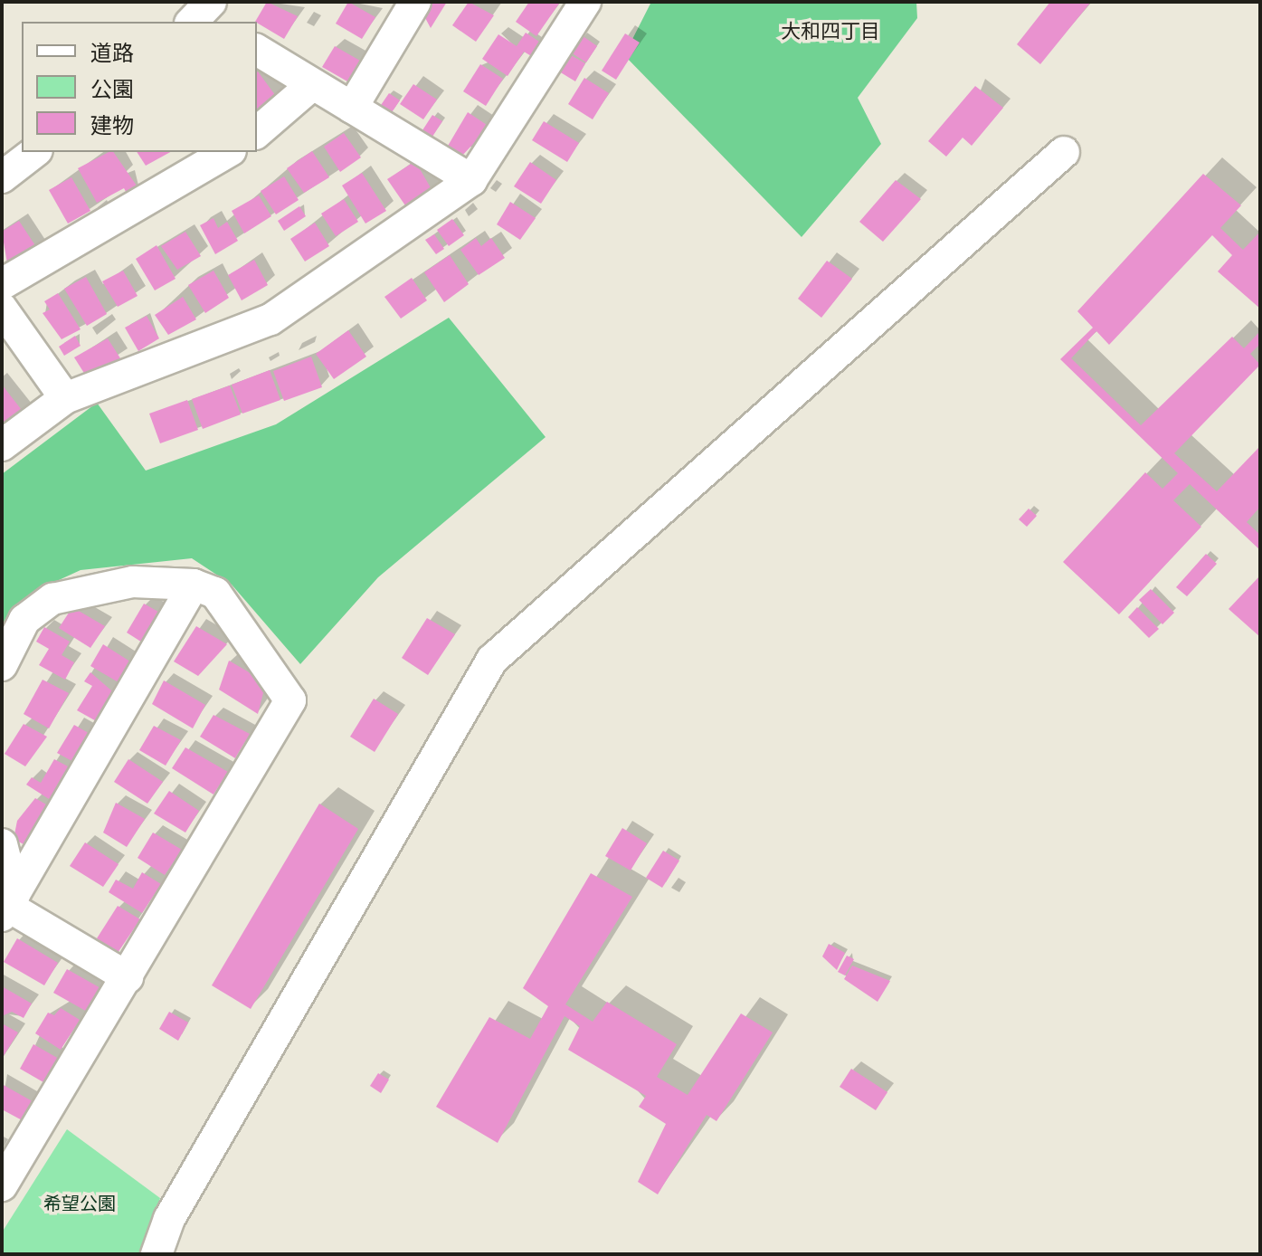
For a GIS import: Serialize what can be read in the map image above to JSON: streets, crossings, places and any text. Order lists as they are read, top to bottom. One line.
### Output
{"districts":["大和四丁目"],"parks":["希望公園"],"legend":["道路","公園","建物"]}
